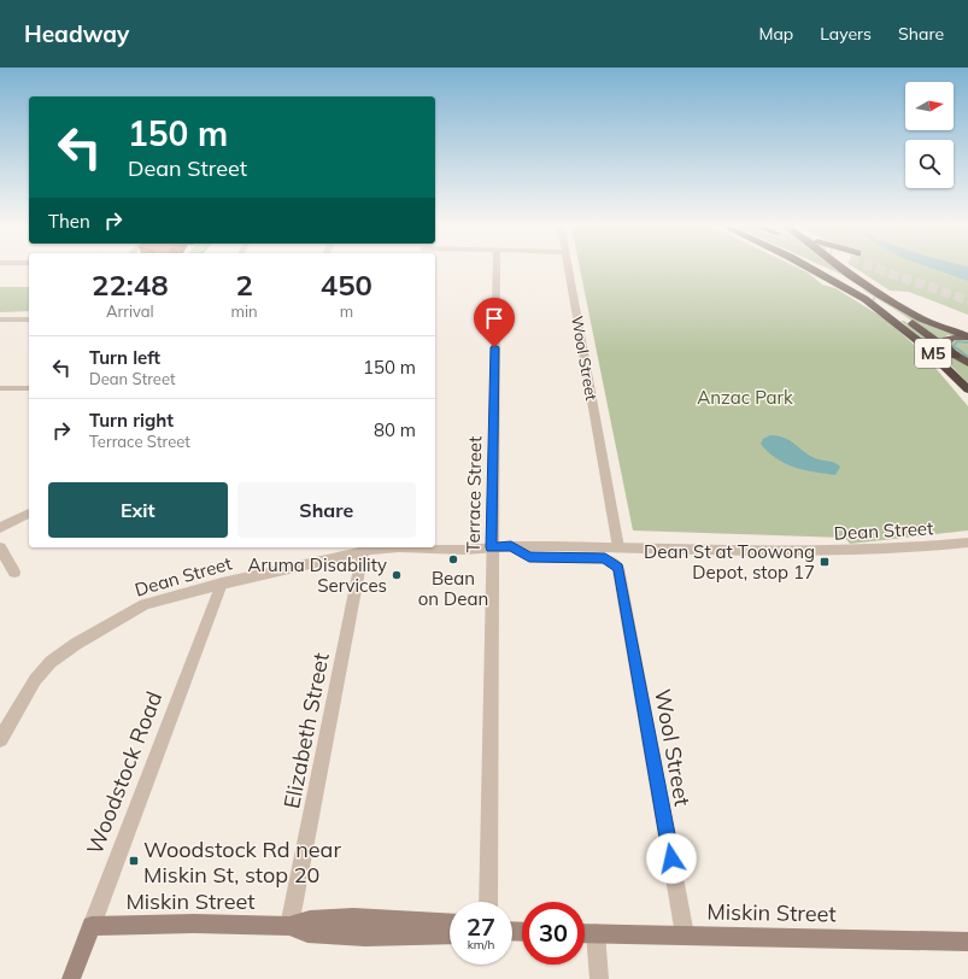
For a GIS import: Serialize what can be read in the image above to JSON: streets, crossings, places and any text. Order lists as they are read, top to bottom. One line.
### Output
{"streets":{"highway":["M5"],"main road":["Woodstock Road","Miskin Street"],"street":["Wool Street","Terrace Street","Dean Street","Elizabeth Street"]},"crossings":[["Wool Street","Dean Street"],["Wool Street","Miskin Street"],["Terrace Street","Dean Street"],["Dean Street","Elizabeth Street"],["Dean Street","Woodstock Road"],["Elizabeth Street","Miskin Street"],["Woodstock Road","Miskin Street"]],"parks":["Anzac Park"],"places":{"other":["Bean on Dean","Aruma Disability Services"],"transit":["Dean St at Toowong Depot, stop 17","Woodstock Rd near Miskin St, stop 20"]},"north":"right","page":{"header":"Headway","nav":["Map","Layers","Share"],"turn":["150 m","Dean Street"],"then":"Then","eta":["22:48","Arrival","2","min","450","m"],"list":[{"name":"Turn left","note":"Dean Street","value":"150 m"},{"name":"Turn right","note":"Terrace Street","value":"80 m"}],"buttons":["Exit","Share"],"speed":"27 km/h","limit":"30"}}
